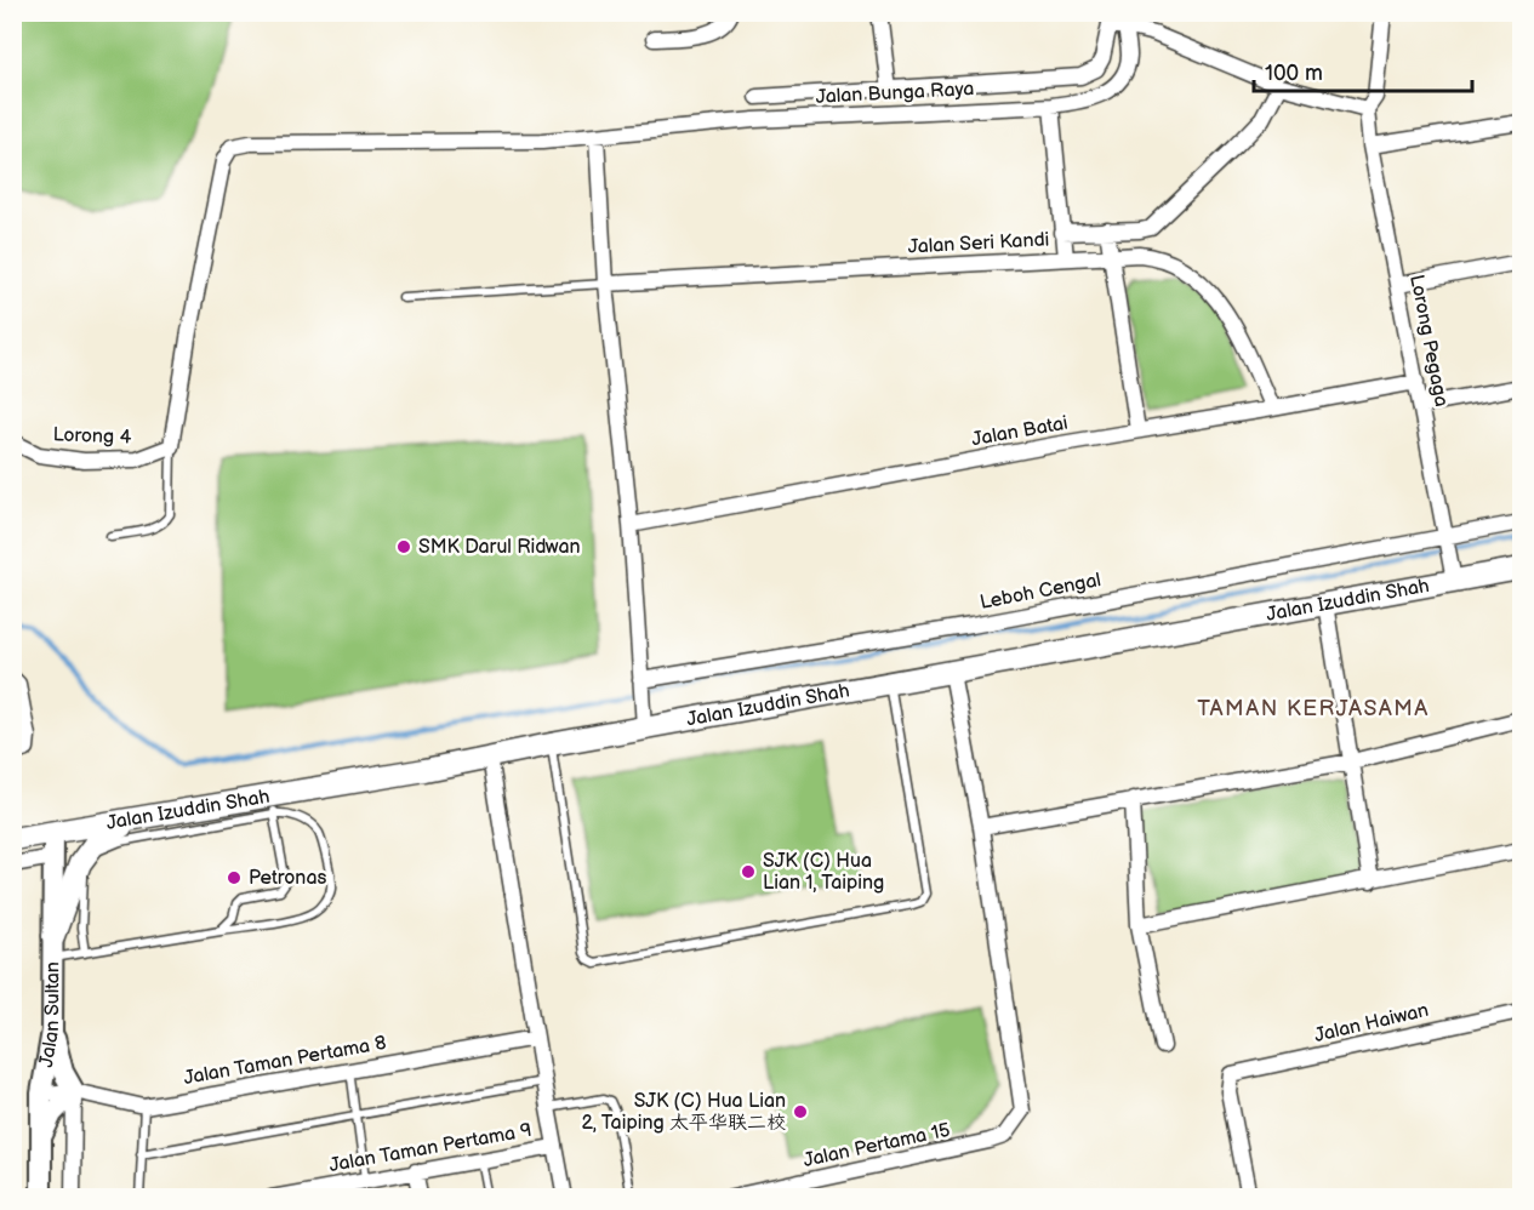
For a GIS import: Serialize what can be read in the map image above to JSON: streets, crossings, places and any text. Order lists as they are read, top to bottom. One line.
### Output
{"streets":{"main road":["Jalan Izuddin Shah"],"street":["Jalan Bunga Raya","Jalan Seri Kandi","Lorong Pegaga","Jalan Batai","Lorong 4","Leboh Cengal","Jalan Sultan","Jalan Haiwan","Jalan Taman Pertama 8","Jalan Pertama 15","Jalan Taman Pertama 9"]},"crossings":[["Jalan Bunga Raya","Lorong 4"],["Jalan Seri Kandi","Jalan Batai"],["Lorong Pegaga","Jalan Batai"],["Lorong Pegaga","Leboh Cengal"],["Lorong Pegaga","Jalan Izuddin Shah"],["Leboh Cengal","Jalan Izuddin Shah"],["Jalan Izuddin Shah","Jalan Sultan"],["Jalan Sultan","Jalan Taman Pertama 8"]],"districts":["TAMAN KERJASAMA"],"places":["SMK Darul Ridwan","SJK (C) Hua Lian 1, Taiping","Petronas","SJK (C) Hua Lian 2, Taiping 太平华联二校"],"scale_bar":"100 m"}
